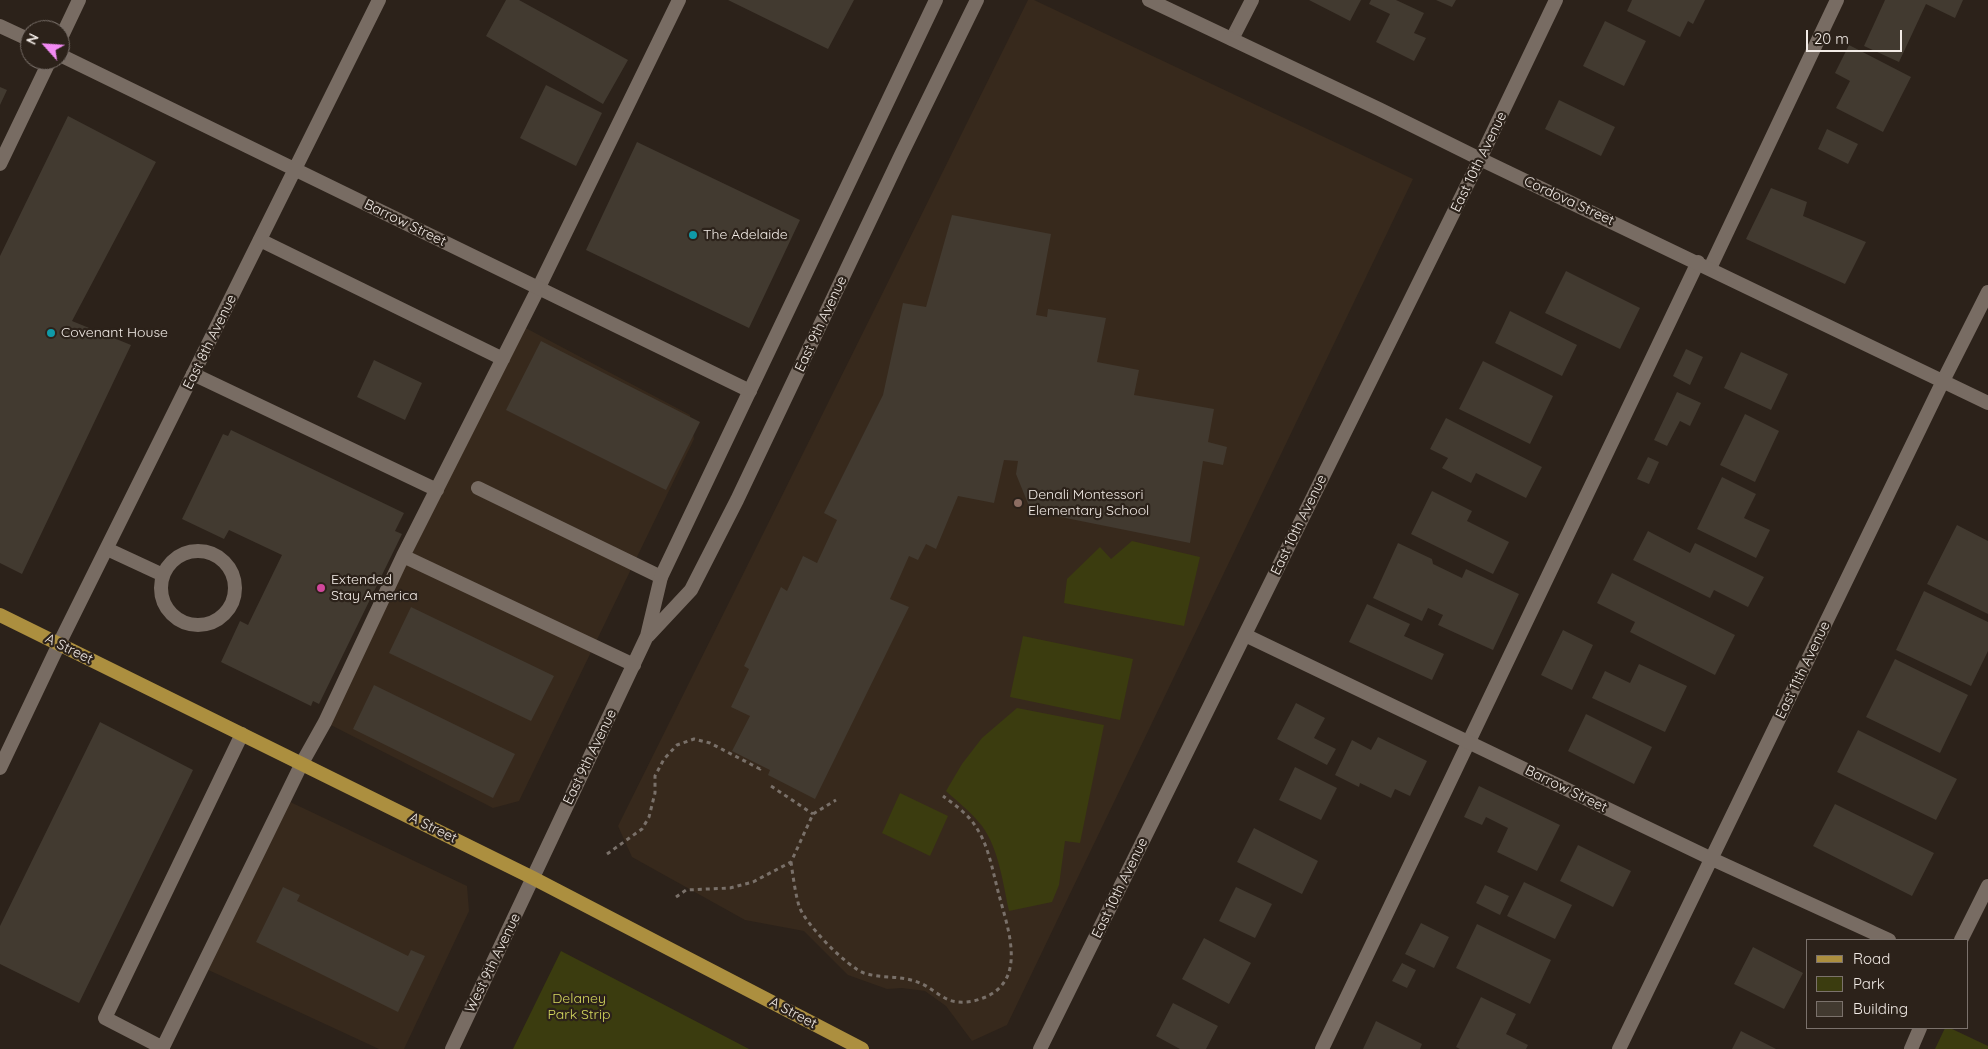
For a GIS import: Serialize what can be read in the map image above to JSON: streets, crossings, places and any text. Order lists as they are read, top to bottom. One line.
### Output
{"streets":{"main road":["A Street"],"street":["East 10th Avenue","Cordova Street","Barrow Street","East 9th Avenue","East 8th Avenue","East 11th Avenue","West 9th Avenue"]},"crossings":[["East 10th Avenue","Cordova Street"],["East 10th Avenue","Barrow Street"],["Cordova Street","East 11th Avenue"],["Barrow Street","East 9th Avenue"],["Barrow Street","East 8th Avenue"],["Barrow Street","East 11th Avenue"],["East 9th Avenue","A Street"],["East 9th Avenue","West 9th Avenue"],["East 8th Avenue","A Street"],["A Street","West 9th Avenue"]],"parks":["Delaney Park Strip"],"places":["The Adelaide","Covenant House","Denali Montessori Elementary School","Extended Stay America"],"legend":["Road","Park","Building"],"scale_bar":"20 m","north":"top left"}
